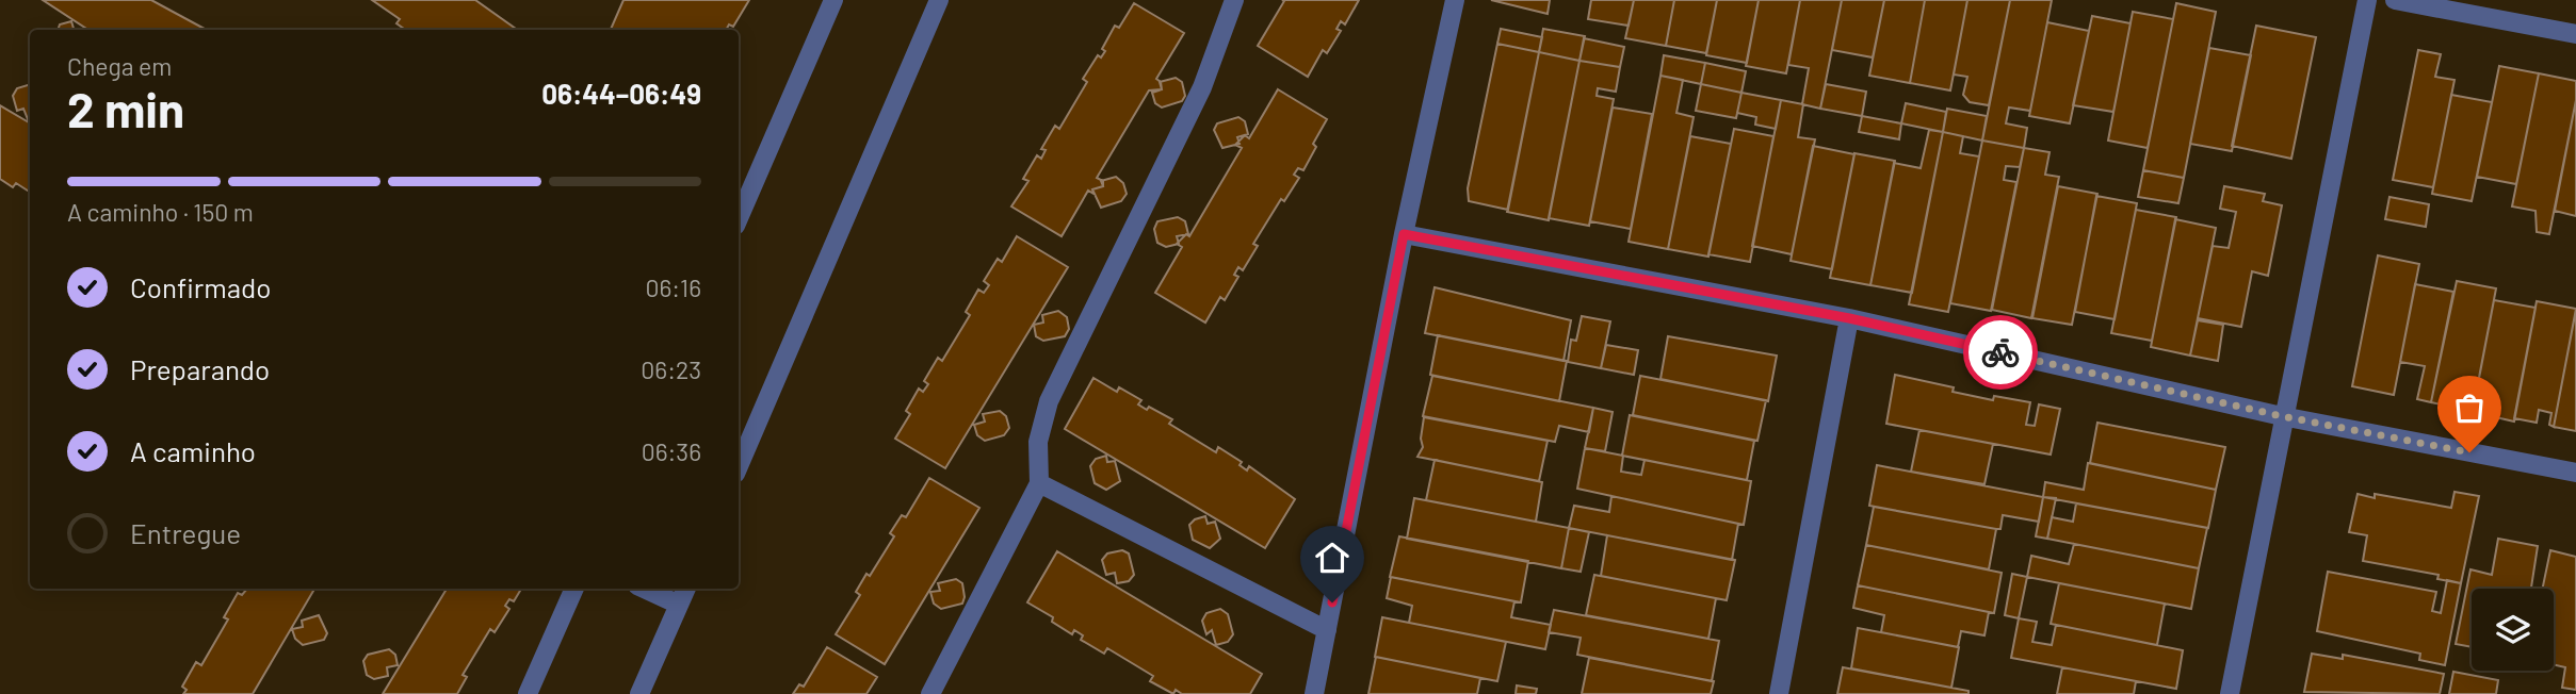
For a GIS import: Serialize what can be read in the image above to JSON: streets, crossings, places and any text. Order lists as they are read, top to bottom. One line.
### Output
{"page":{"heading":["2 min","Chega em","06:44–06:49"],"bar":"A caminho · 150 m","list":[["Confirmado","06:16"],["Preparando","06:23"],["A caminho","06:36"],"Entregue"]}}
